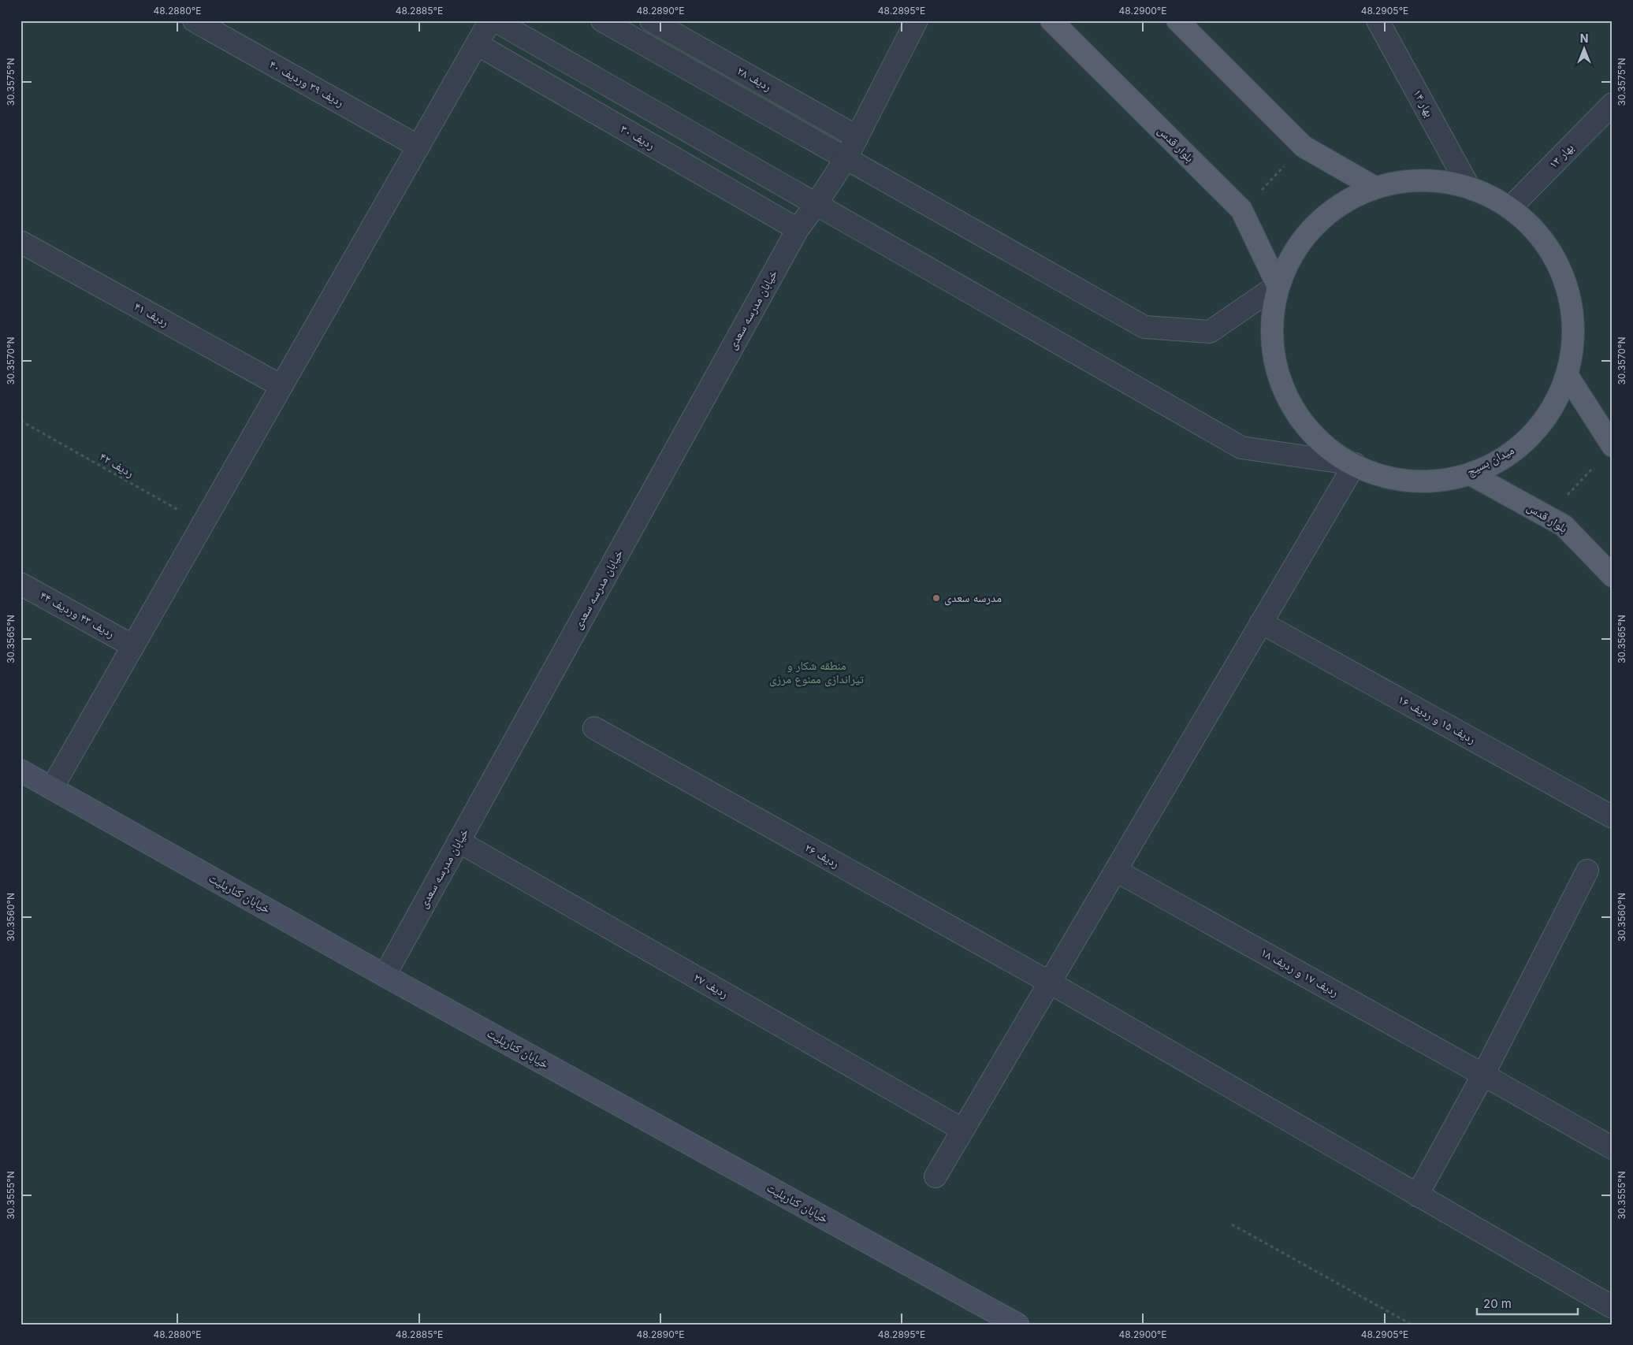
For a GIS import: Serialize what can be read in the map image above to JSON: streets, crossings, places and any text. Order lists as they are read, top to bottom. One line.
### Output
{"streets":{"main road":["بلوار قدس","میدان بسیج","خیابان کنارپلیت"],"street":["ردیف ۲۸","ردیف ۳۹ وردیف ۴۰","بهار ۱۴","ردیف ۳۰","بهار ۱۳","خیابان مدرسه سعدی","ردیف ۴۱","ردیف ۴۳ وردیف ۴۴","ردیف ۱۵ و ردیف ۱۶","ردیف ۲۶","ردیف ۱۷ و ردیف ۱۸","ردیف ۲۷"],"path":["ردیف ۴۲"]},"crossings":[["ردیف ۲۸","خیابان مدرسه سعدی"],["بهار ۱۴","میدان بسیج"],["ردیف ۳۰","خیابان مدرسه سعدی"],["بلوار قدس","میدان بسیج"],["بهار ۱۳","میدان بسیج"],["خیابان مدرسه سعدی","خیابان کنارپلیت"],["خیابان مدرسه سعدی","ردیف ۲۷"]],"parks":["منطقه شکار و تیراندازی ممنوع مرزی"],"places":["مدرسه سعدی"],"scale_bar":"20 m","north":"top","coordinates":["48.2880°E","48.2885°E","48.2890°E","48.2895°E","48.2900°E","48.2905°E","30.3575°N","30.3570°N","30.3565°N","30.3560°N","30.3555°N"]}
